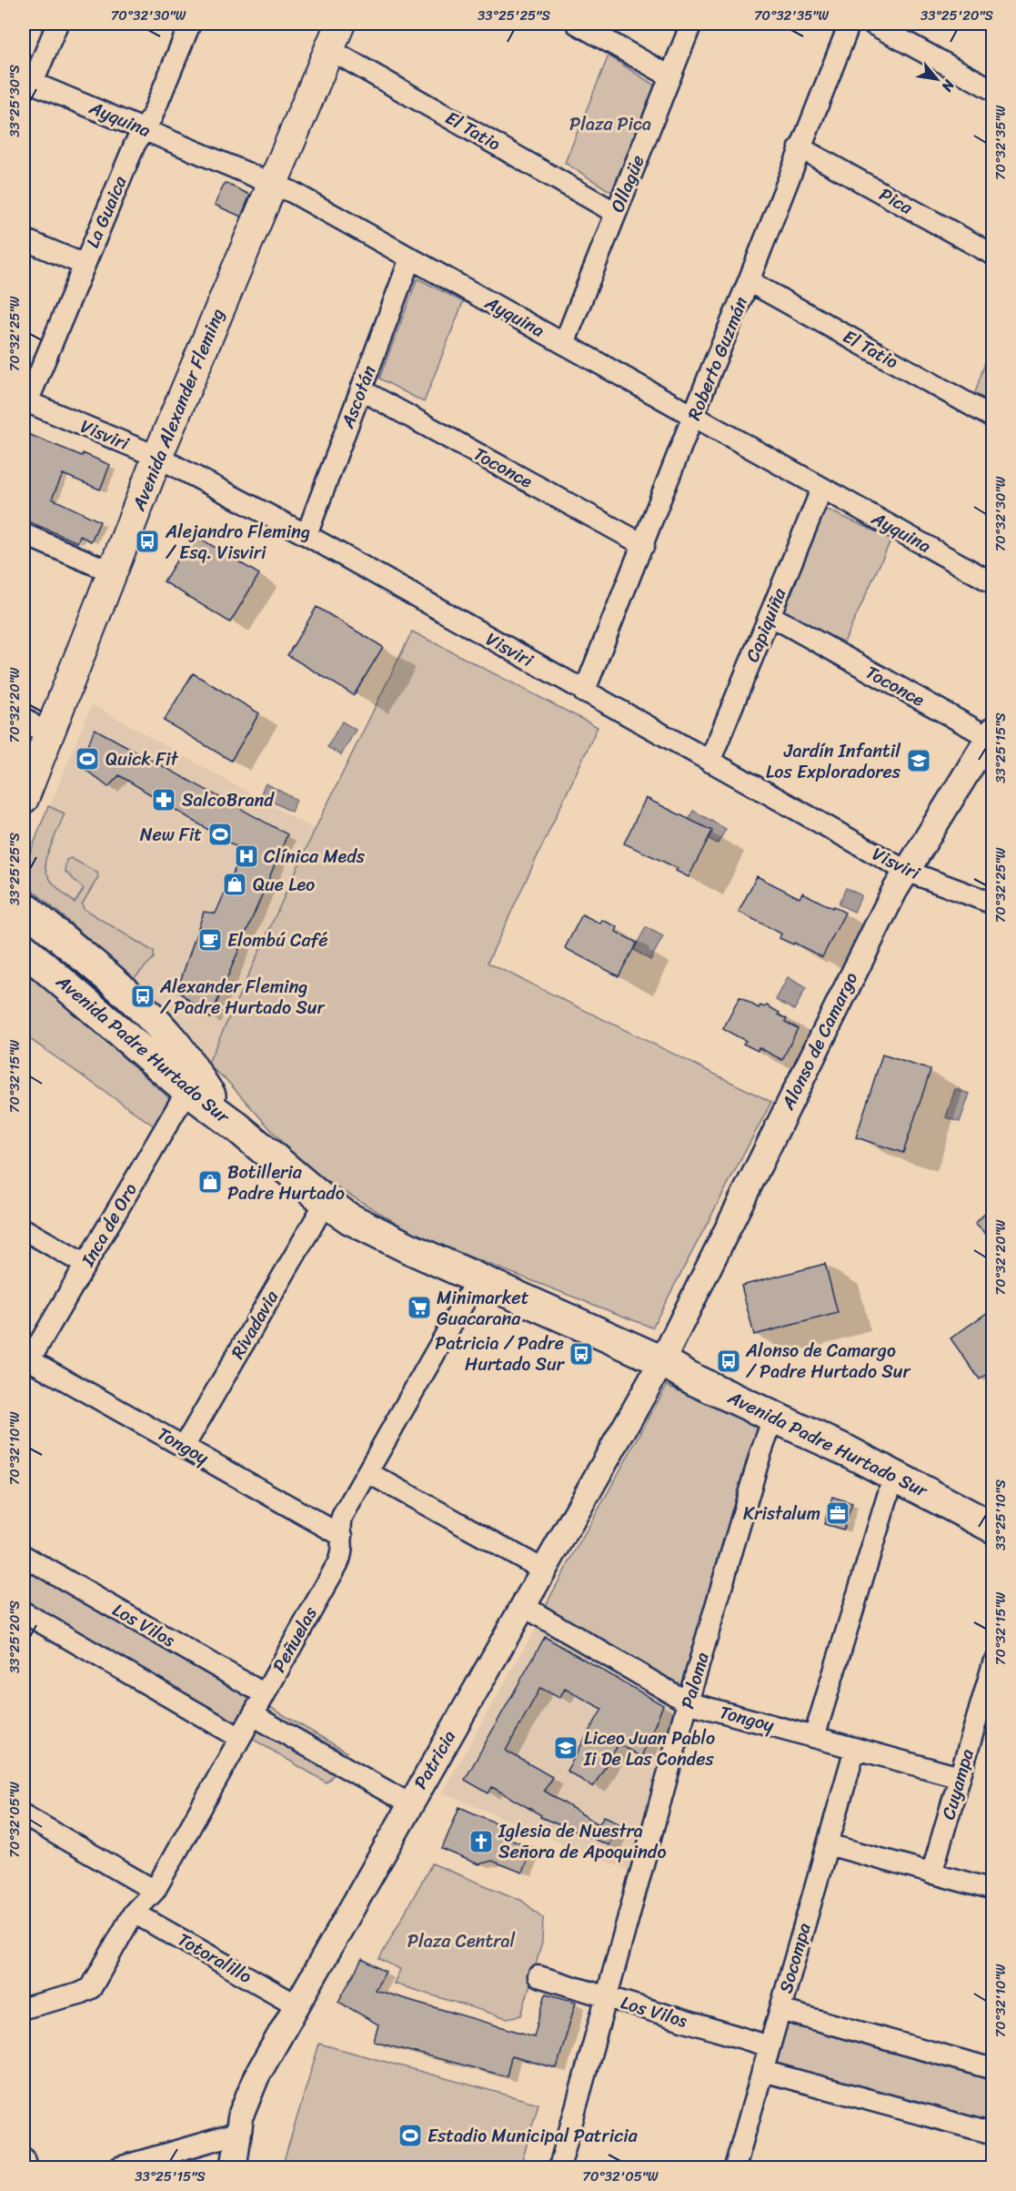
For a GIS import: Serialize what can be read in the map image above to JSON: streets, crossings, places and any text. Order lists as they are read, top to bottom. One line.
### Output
{"streets":{"main road":["Avenida Alexander Fleming","Avenida Padre Hurtado Sur"],"street":["Ayquina","El Tatio","Ollagüe","Pica","La Guaica","Roberto Guzmán","Ascotán","Visviri","Toconce","Capiquiña","Alonso de Camargo","Inca de Oro","Rivadavia","Tongoy","Los Vilos","Peñuelas","Paloma","Patricia","Cuyampa","Totoralillo","Socompa"]},"crossings":[["Ayquina","Ollagüe"],["Ayquina","La Guaica"],["Ayquina","Roberto Guzmán"],["Ayquina","Ascotán"],["Ayquina","Avenida Alexander Fleming"],["Ayquina","Capiquiña"],["El Tatio","Ollagüe"],["El Tatio","Roberto Guzmán"],["El Tatio","Avenida Alexander Fleming"],["Pica","Roberto Guzmán"],["La Guaica","Visviri"],["Roberto Guzmán","Visviri"],["Roberto Guzmán","Toconce"],["Ascotán","Visviri"],["Ascotán","Toconce"],["Avenida Alexander Fleming","Visviri"],["Visviri","Capiquiña"],["Visviri","Alonso de Camargo"],["Toconce","Capiquiña"],["Toconce","Alonso de Camargo"],["Alonso de Camargo","Avenida Padre Hurtado Sur"],["Alonso de Camargo","Patricia"],["Avenida Padre Hurtado Sur","Inca de Oro"],["Avenida Padre Hurtado Sur","Rivadavia"],["Avenida Padre Hurtado Sur","Peñuelas"],["Avenida Padre Hurtado Sur","Paloma"],["Avenida Padre Hurtado Sur","Patricia"],["Inca de Oro","Tongoy"],["Rivadavia","Tongoy"],["Tongoy","Peñuelas"],["Tongoy","Paloma"],["Tongoy","Patricia"],["Tongoy","Cuyampa"],["Tongoy","Socompa"],["Los Vilos","Peñuelas"],["Los Vilos","Paloma"],["Los Vilos","Socompa"],["Peñuelas","Totoralillo"],["Patricia","Totoralillo"]],"parks":["Plaza Pica","Plaza Central"],"places":{"bus stop":["Alejandro Fleming / Esq. Visviri","Alexander Fleming / Padre Hurtado Sur","Patricia / Padre Hurtado Sur","Alonso de Camargo / Padre Hurtado Sur"],"sports":["Quick Fit","New Fit","Estadio Municipal Patricia"],"school or university":["Jardín Infantil Los Exploradores","Liceo Juan Pablo Ii De Las Condes"],"pharmacy":["SalcoBrand"],"hospital":["Clínica Meds"],"shop":["Que Leo","Botilleria Padre Hurtado"],"cafe":["Elombú Café"],"supermarket":["Minimarket Guacarana"],"office":["Kristalum"],"church":["Iglesia de Nuestra Señora de Apoquindo"]},"north":"bottom right","coordinates":["70°32'30\"W","33°25'25\"S","70°32'35\"W","33°25'20\"S","33°25'30\"S","70°32'25\"W","70°32'20\"W","33°25'15\"S","70°32'15\"W","70°32'10\"W","33°25'10\"S","70°32'05\"W"]}
